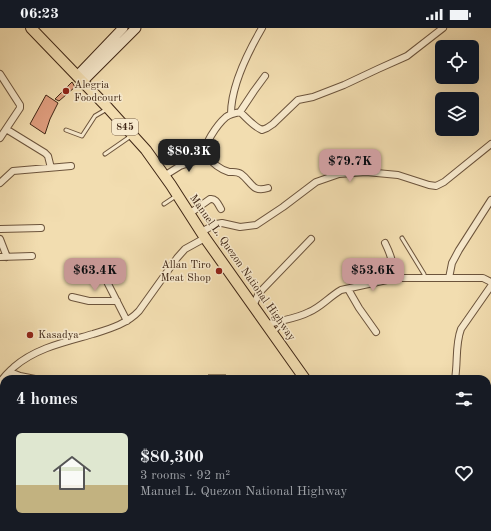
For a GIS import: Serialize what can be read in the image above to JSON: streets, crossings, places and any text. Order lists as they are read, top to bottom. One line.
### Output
{"streets":{"main road":["845","Manuel L. Quezon National Highway"]},"places":["Alegria Foodcourt","Allan Tiro Meat Shop","Kasadya"],"page":{"status":"06:23","price":["$80.3K","$79.7K","$63.4K","$53.6K"],"heading":"4 homes","list":[{"name":"$80,300","note":"3 rooms · 92 m² · Manuel L. Quezon National Highway"}]}}
